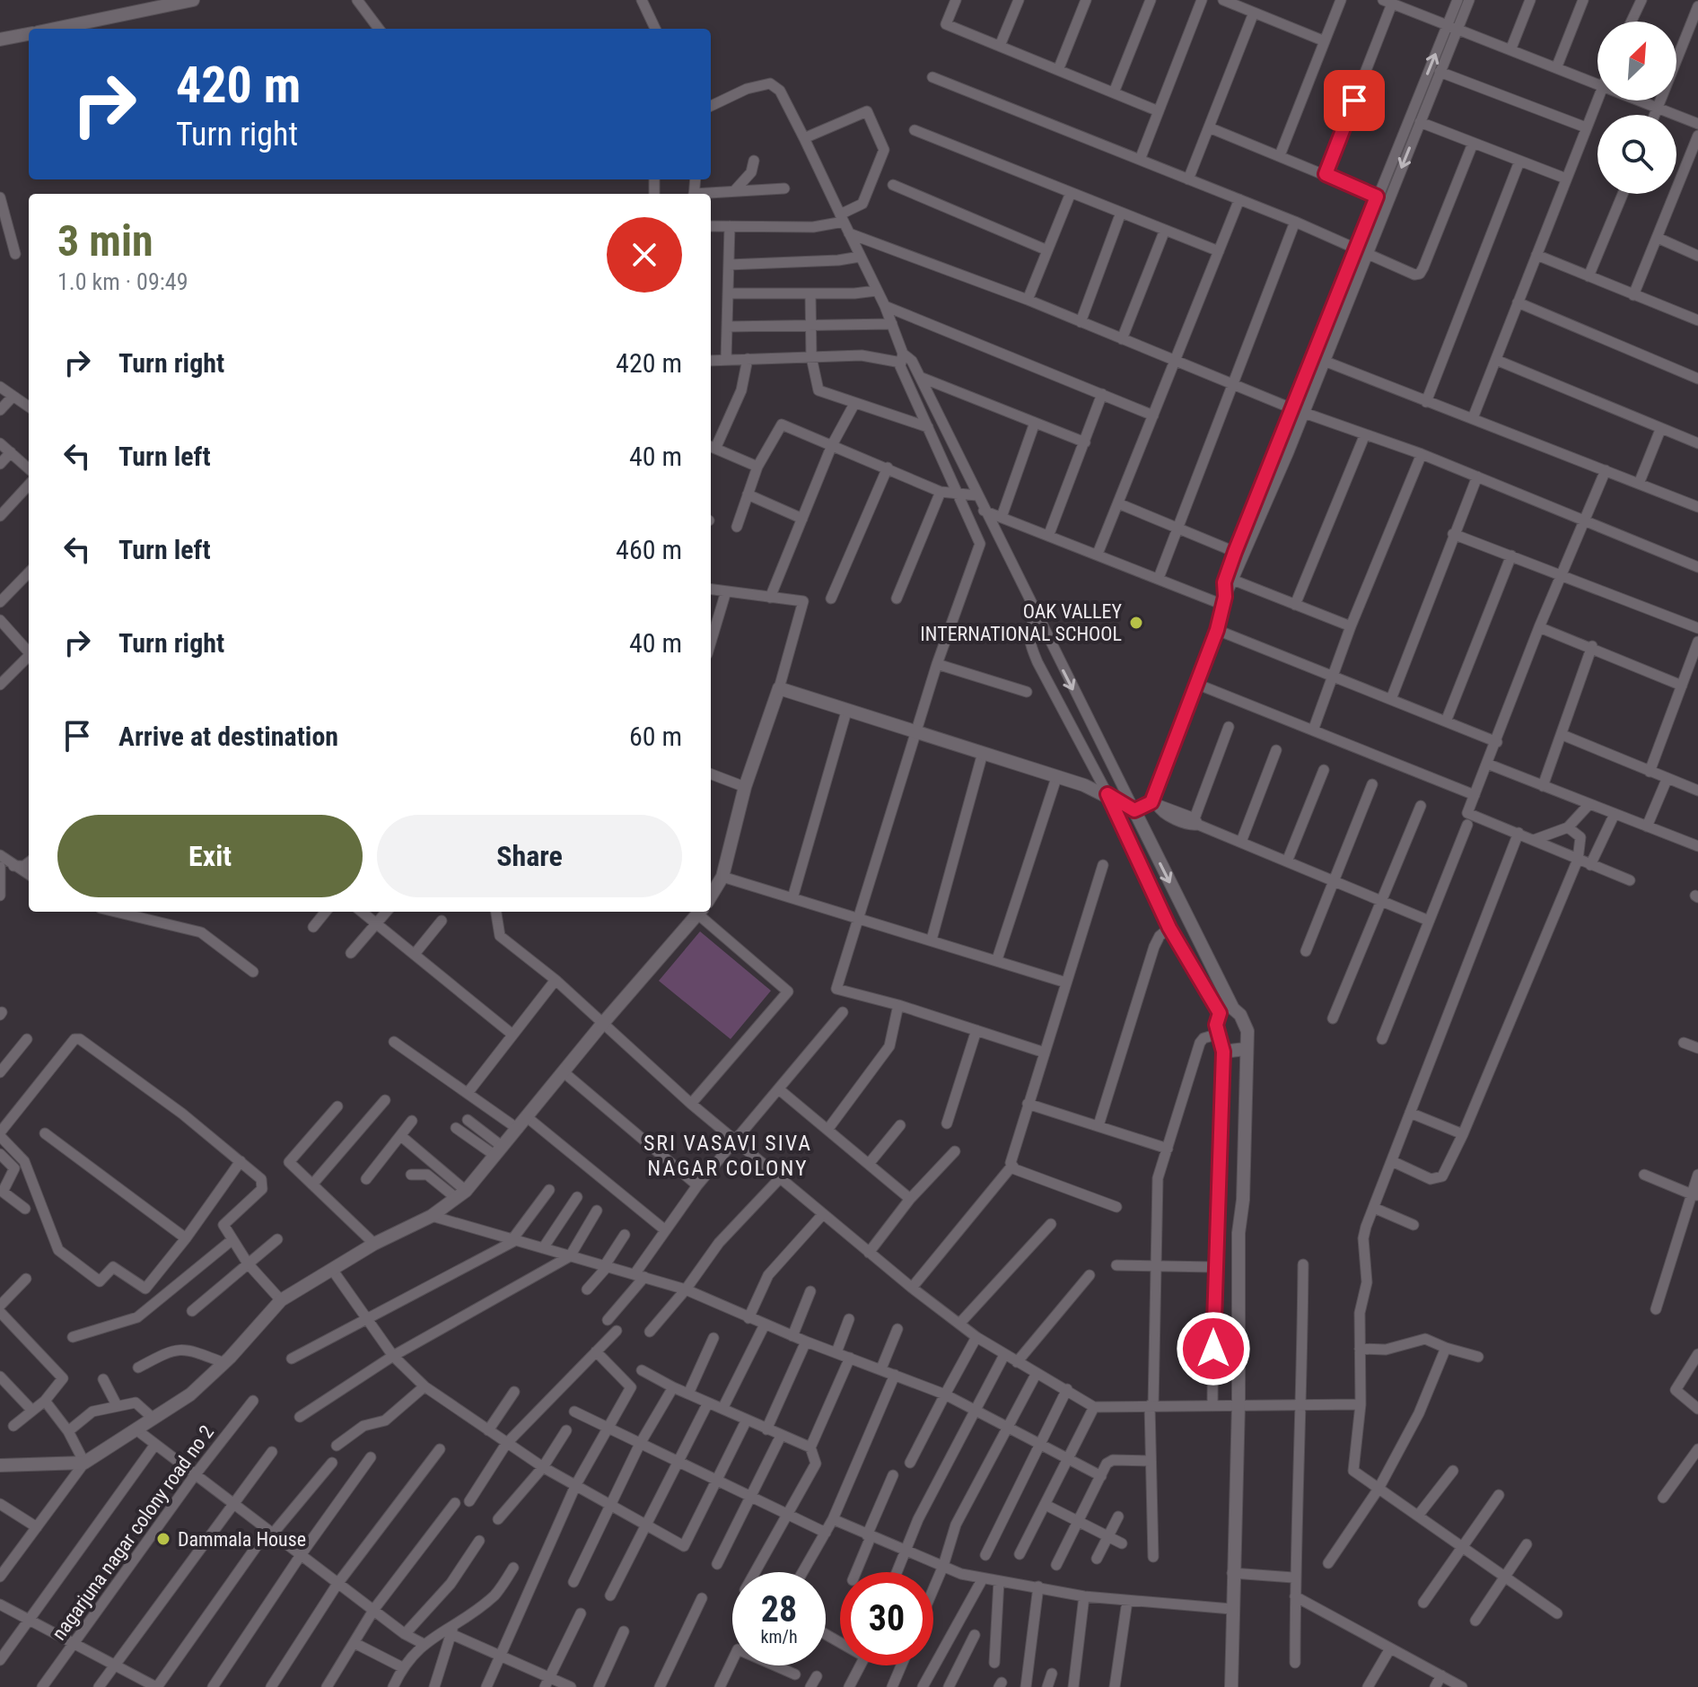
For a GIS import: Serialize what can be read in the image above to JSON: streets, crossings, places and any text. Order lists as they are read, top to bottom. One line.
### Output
{"streets":{"street":["nagarjuna nagar colony road no 2"]},"districts":["SRI VASAVI SIVA NAGAR COLONY"],"places":["OAK VALLEY INTERNATIONAL SCHOOL","Dammala House"],"north":"top right","page":{"turn":["420 m","Turn right"],"heading":["3 min","1.0 km · 09:49"],"list":[{"name":"Turn right","value":"420 m"},{"name":"Turn left","value":"40 m"},{"name":"Turn left","value":"460 m"},{"name":"Turn right","value":"40 m"},{"name":"Arrive at destination","value":"60 m"}],"buttons":["Exit","Share"],"speed":"28 km/h","limit":"30"}}
